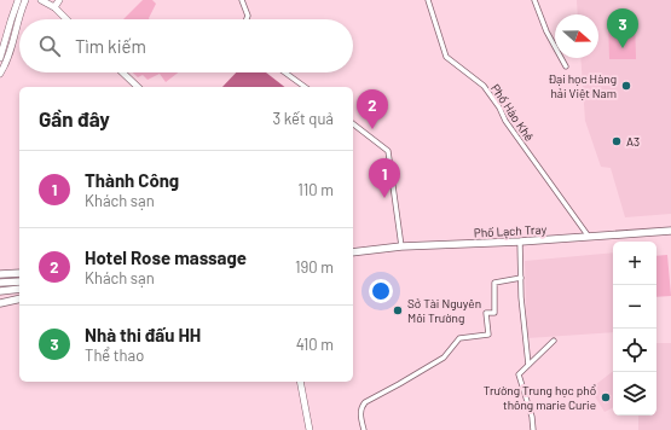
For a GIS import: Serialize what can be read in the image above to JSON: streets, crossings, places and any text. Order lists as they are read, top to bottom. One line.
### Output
{"streets":{"main road":["Phố Lạch Tray"],"street":["Phố Hào Khê"]},"crossings":[["Phố Hào Khê","Phố Lạch Tray"]],"places":["Đại học Hàng hải Việt Nam","A3","Sở Tài Nguyên Môi Trường","Trường Trung học phổ thông marie Curie"],"north":"right","page":{"pins":["3","2","1"],"search":"Tìm kiếm","heading":["Gần đây","3 kết quả"],"list":[{"mark":"1","name":"Thành Công","note":"Khách sạn","value":"110 m"},{"mark":"2","name":"Hotel Rose massage","note":"Khách sạn","value":"190 m"},{"mark":"3","name":"Nhà thi đấu HH","note":"Thể thao","value":"410 m"}],"map_buttons":["+","−"]}}
